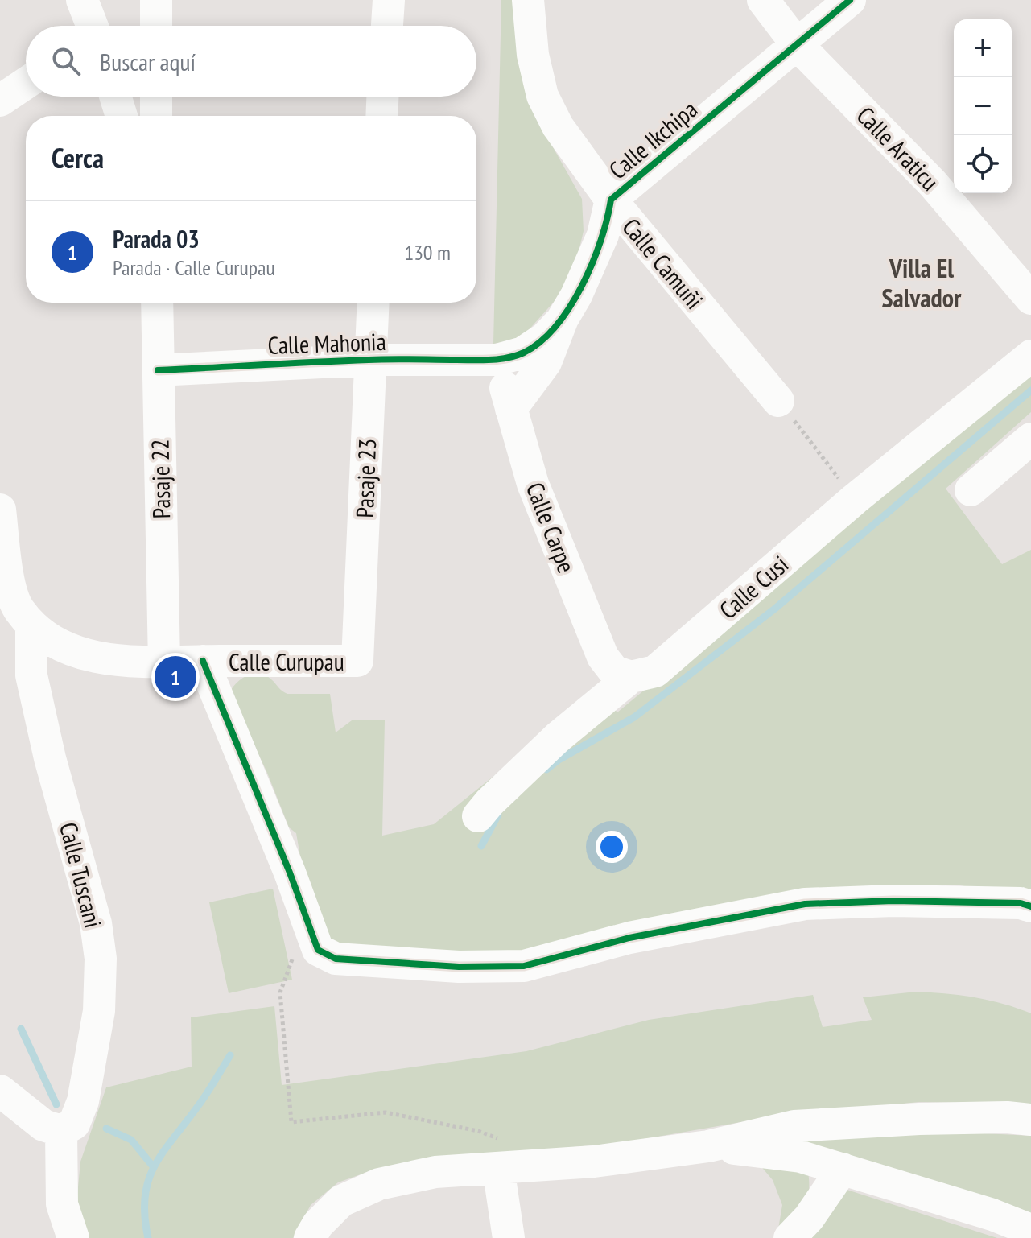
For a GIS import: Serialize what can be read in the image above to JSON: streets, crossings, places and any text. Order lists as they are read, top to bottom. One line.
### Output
{"streets":{"street":["Calle Ikchipa","Calle Araticu","Calle Camuñi","Calle Mahonia","Pasaje 23","Pasaje 22","Calle Carpe","Calle Cusi","Calle Curupau","Calle Tuscani"]},"crossings":[["Calle Ikchipa","Calle Araticu"],["Calle Ikchipa","Calle Camuñi"],["Calle Ikchipa","Calle Mahonia"],["Calle Ikchipa","Calle Carpe"],["Calle Mahonia","Pasaje 23"],["Calle Mahonia","Pasaje 22"],["Calle Mahonia","Calle Carpe"],["Pasaje 23","Calle Curupau"],["Pasaje 22","Calle Curupau"],["Calle Carpe","Calle Cusi"],["Calle Curupau","Calle Tuscani"]],"districts":["Villa El Salvador"],"page":{"map_buttons":["+","−"],"search":"Buscar aquí","heading":"Cerca","list":[{"mark":"1","name":"Parada 03","note":"Parada · Calle Curupau","value":"130 m"}],"pins":"1"}}
